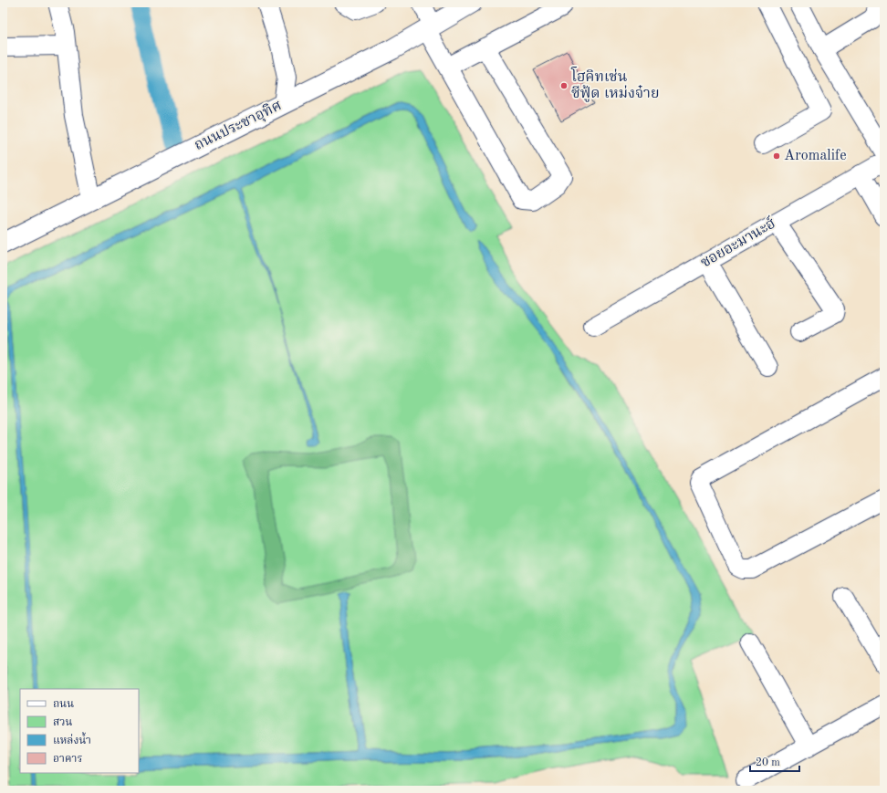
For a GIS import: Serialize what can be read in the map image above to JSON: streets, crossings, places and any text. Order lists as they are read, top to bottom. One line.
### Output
{"streets":{"main road":["ถนนประชาอุทิศ"],"street":["ซอยอะมานะฮ์"]},"places":["โฮคิทเช่น ซีฟู้ด เหม่งจ๋าย","Aromalife"],"legend":["ถนน","สวน","แหล่งน้ำ","อาคาร"],"scale_bar":"20 m"}
